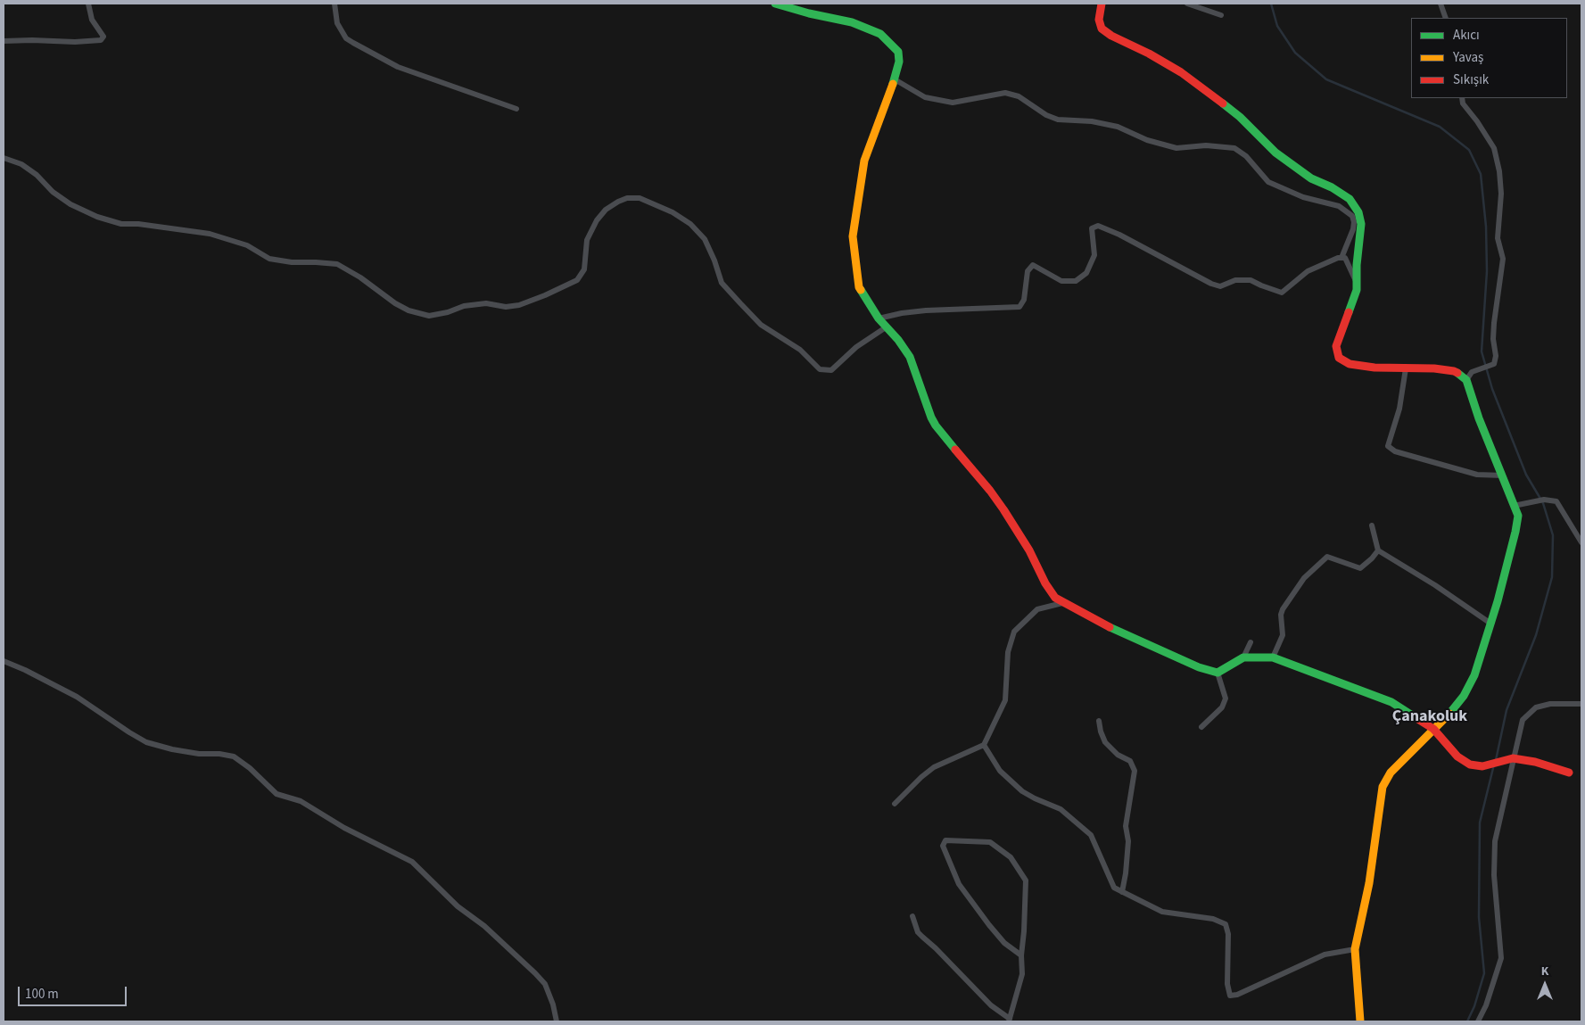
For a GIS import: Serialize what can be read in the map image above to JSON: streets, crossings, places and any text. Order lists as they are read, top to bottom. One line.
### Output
{"districts":["Çanakoluk"],"legend":["Akıcı","Yavaş","Sıkışık"],"scale_bar":"100 m","north":"top"}
